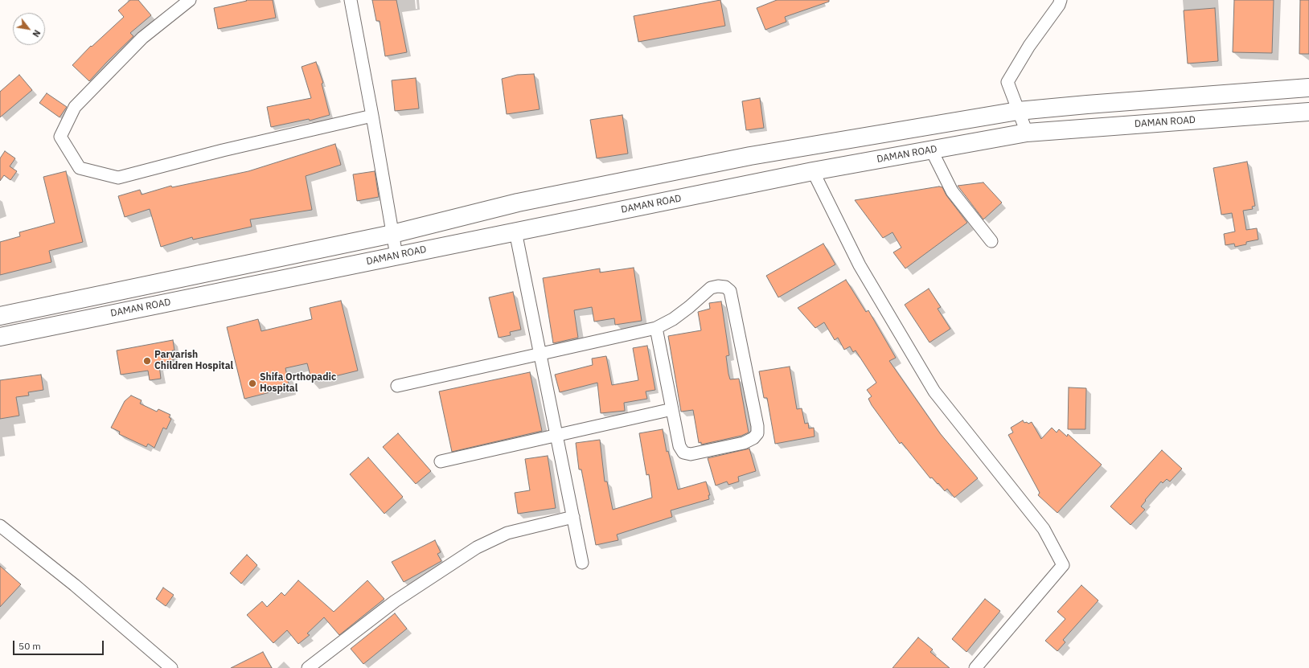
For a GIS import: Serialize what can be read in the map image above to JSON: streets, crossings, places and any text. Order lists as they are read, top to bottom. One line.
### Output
{"streets":{"main road":["DAMAN ROAD"]},"places":["Parvarish Children Hospital","Shifa Orthopadic Hospital"],"scale_bar":"50 m","north":"bottom right"}
